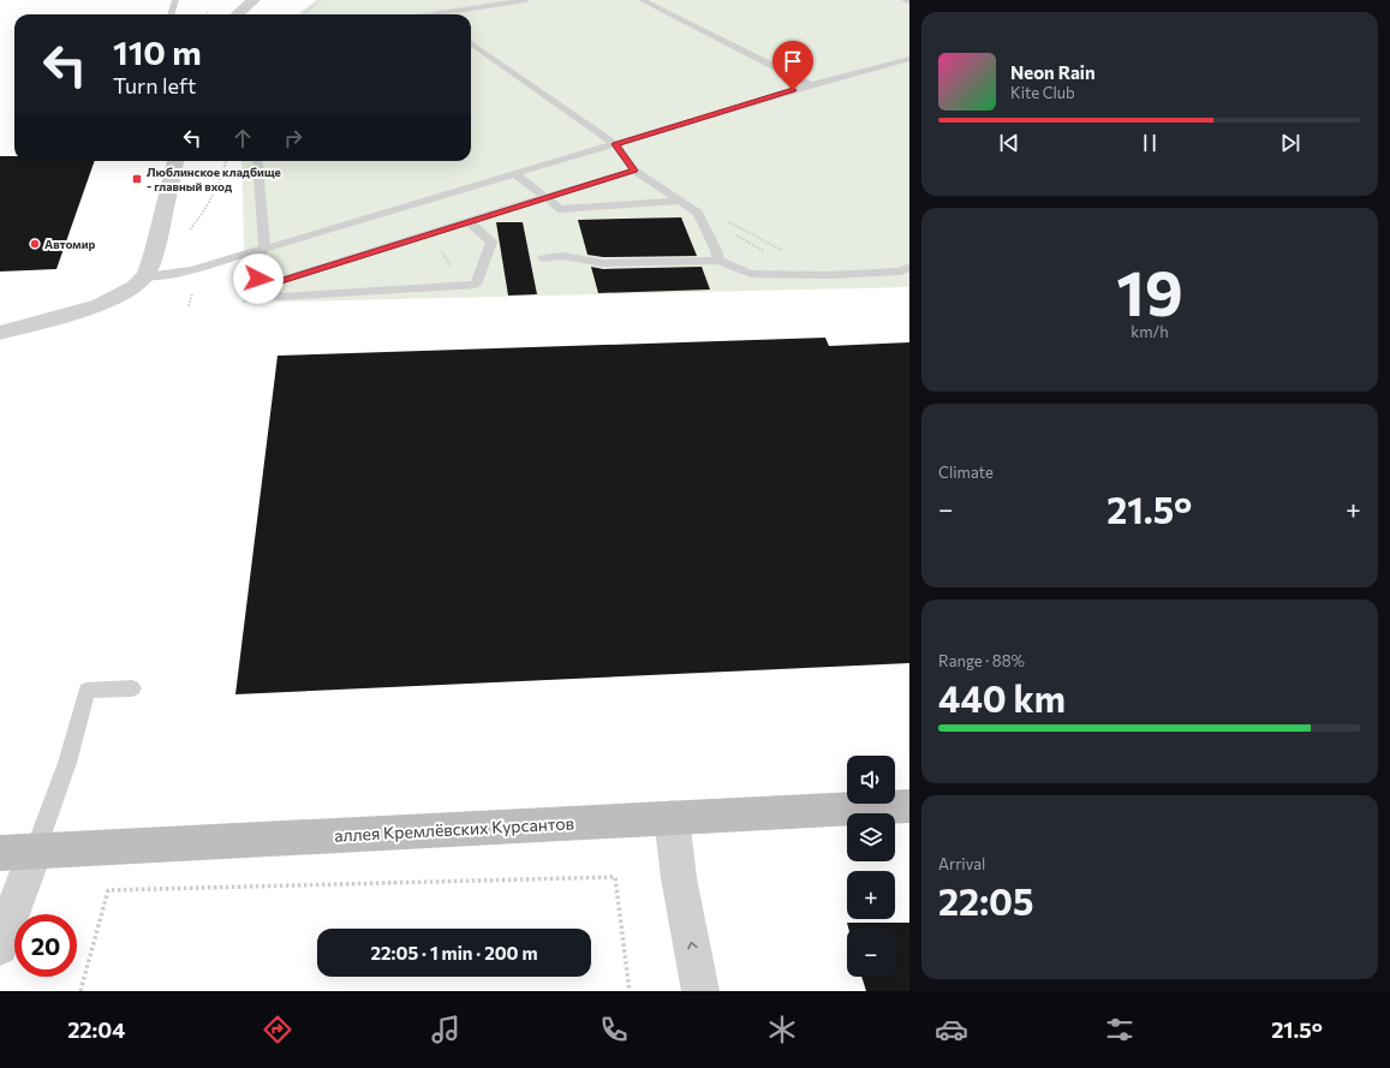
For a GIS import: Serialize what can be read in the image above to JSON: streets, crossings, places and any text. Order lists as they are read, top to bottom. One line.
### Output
{"streets":{"main road":["аллея Кремлёвских Курсантов"]},"places":{"transit":["Люблинское кладбище - главный вход"],"other":["Автомир"]},"page":{"turn":["110 m","Turn left"],"song":["Neon Rain","Kite Club"],"tile":[["19","km/h"],"Climate",["Range · 88%","440 km"],["Arrival","22:05"]],"heat":["−","21.5°","+"],"map_buttons":["+","−"],"limit":"20","trip":"22:05 · 1 min · 200 m","tabs":["22:04","21.5°"]}}
